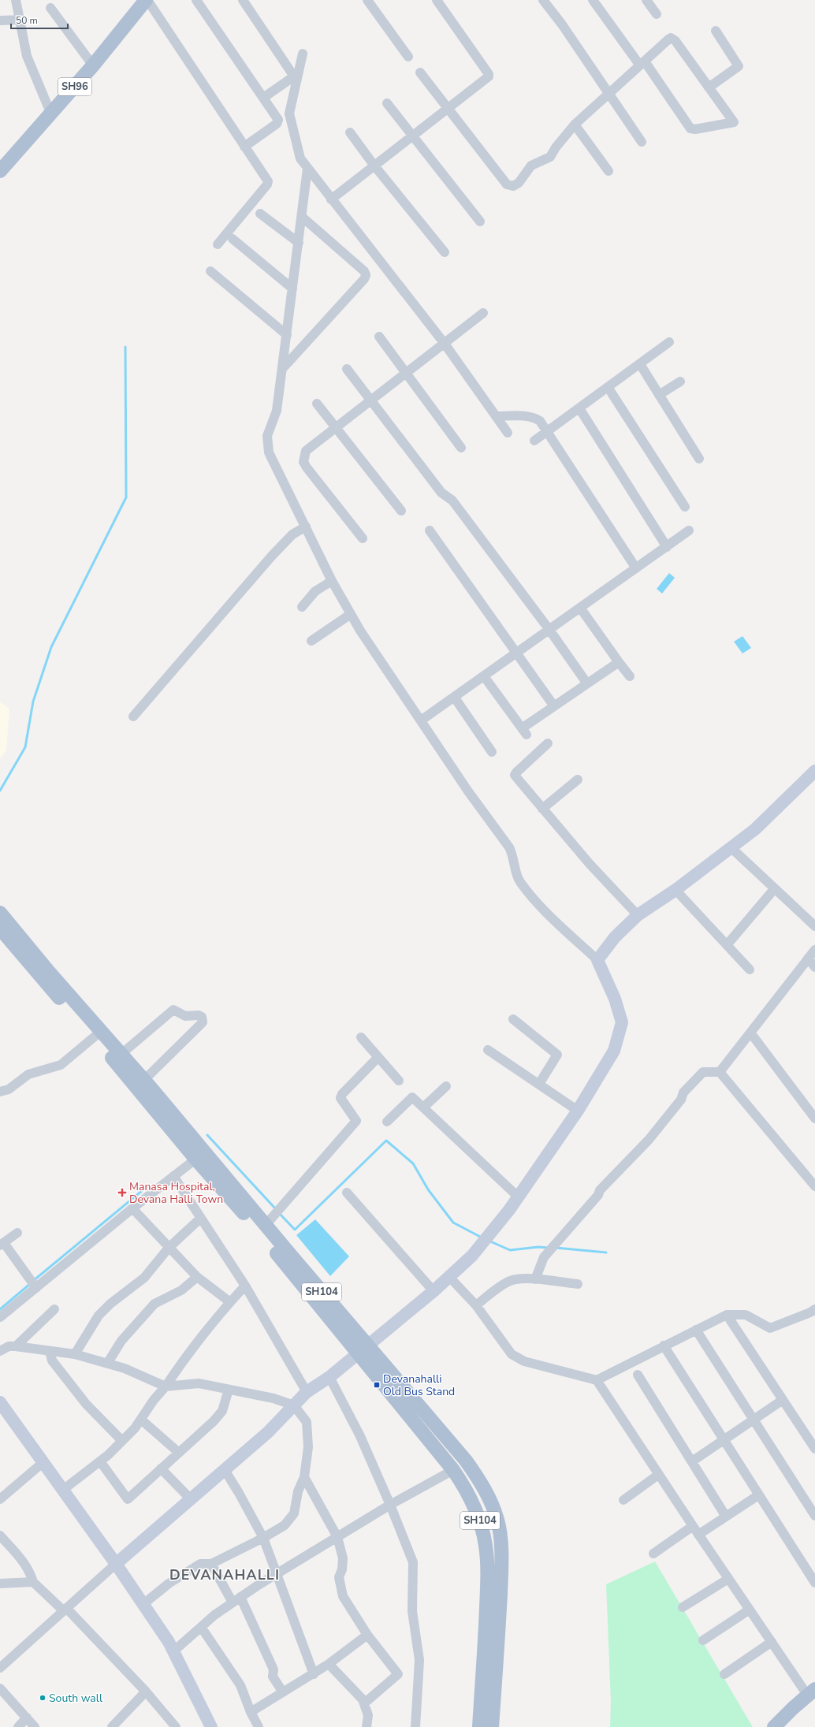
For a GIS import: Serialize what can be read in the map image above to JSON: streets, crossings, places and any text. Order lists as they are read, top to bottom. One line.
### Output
{"streets":{"main road":["SH96","SH104"]},"districts":["DEVANAHALLI"],"places":{"health":["Manasa Hospital, Devana Halli Town"],"transit":["Devanahalli Old Bus Stand"],"other":["South wall"]},"scale_bar":"50 m"}
